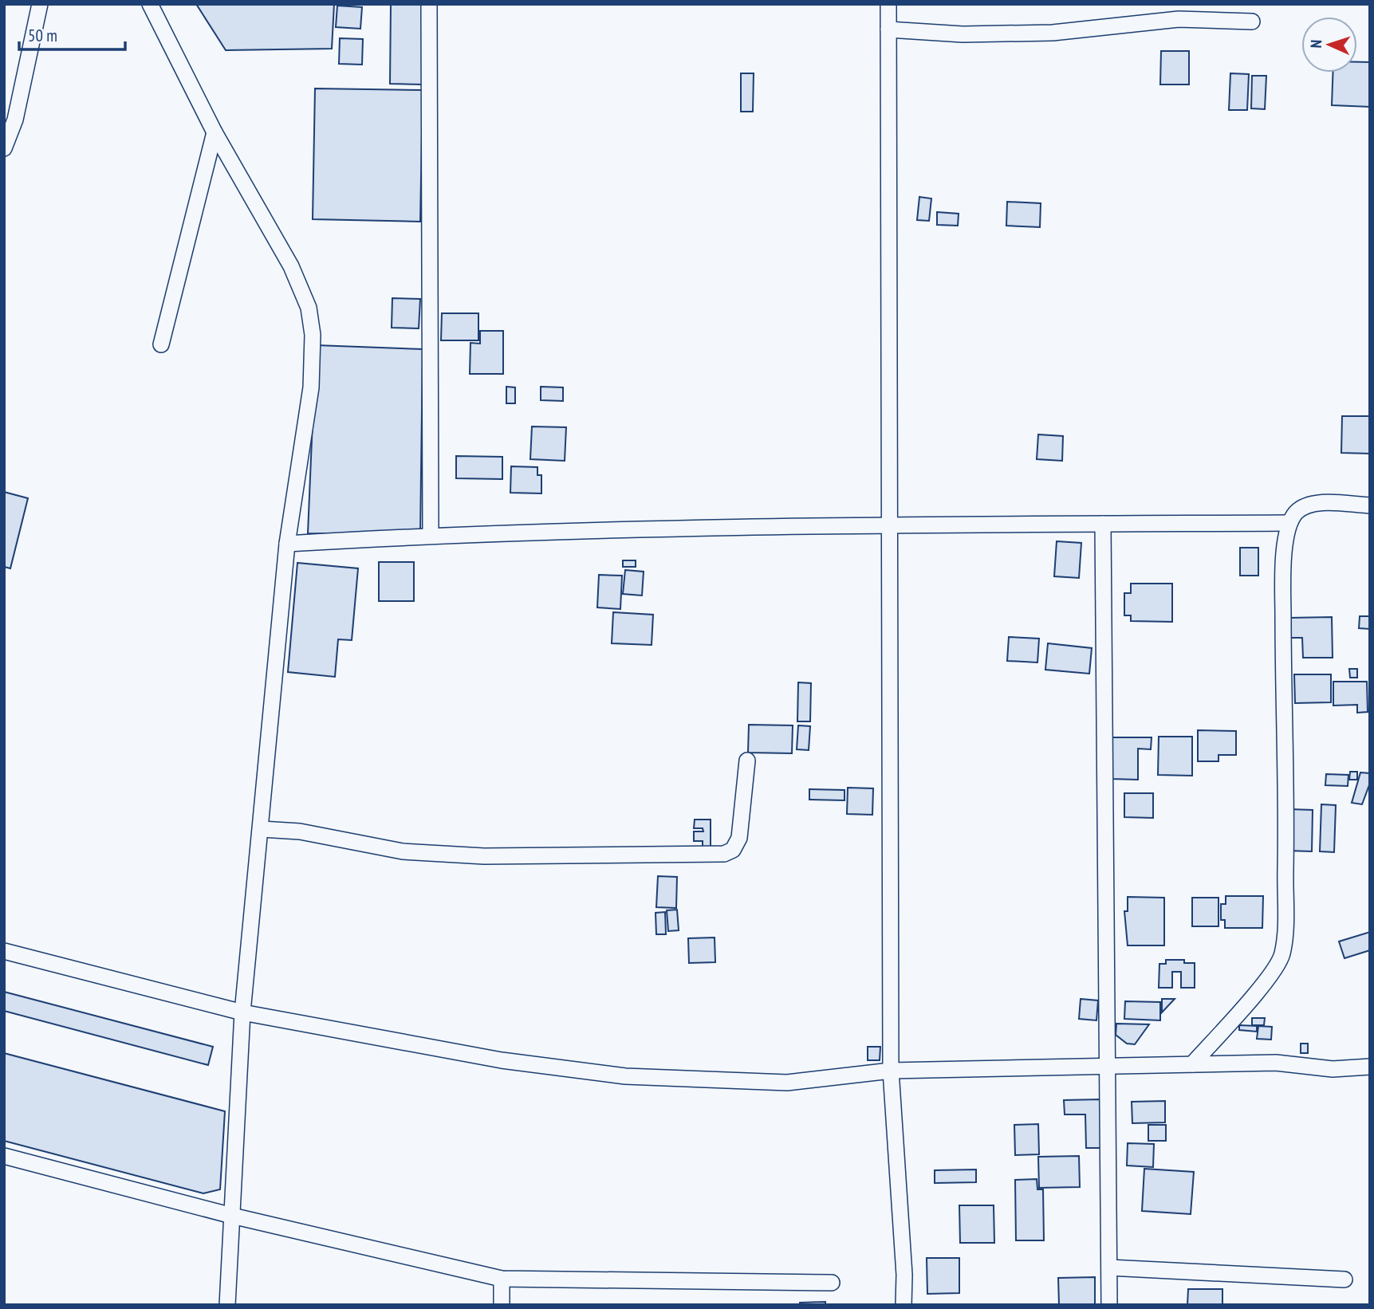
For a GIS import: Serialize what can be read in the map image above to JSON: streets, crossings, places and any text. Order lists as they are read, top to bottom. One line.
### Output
{"scale_bar":"50 m","north":"left"}
